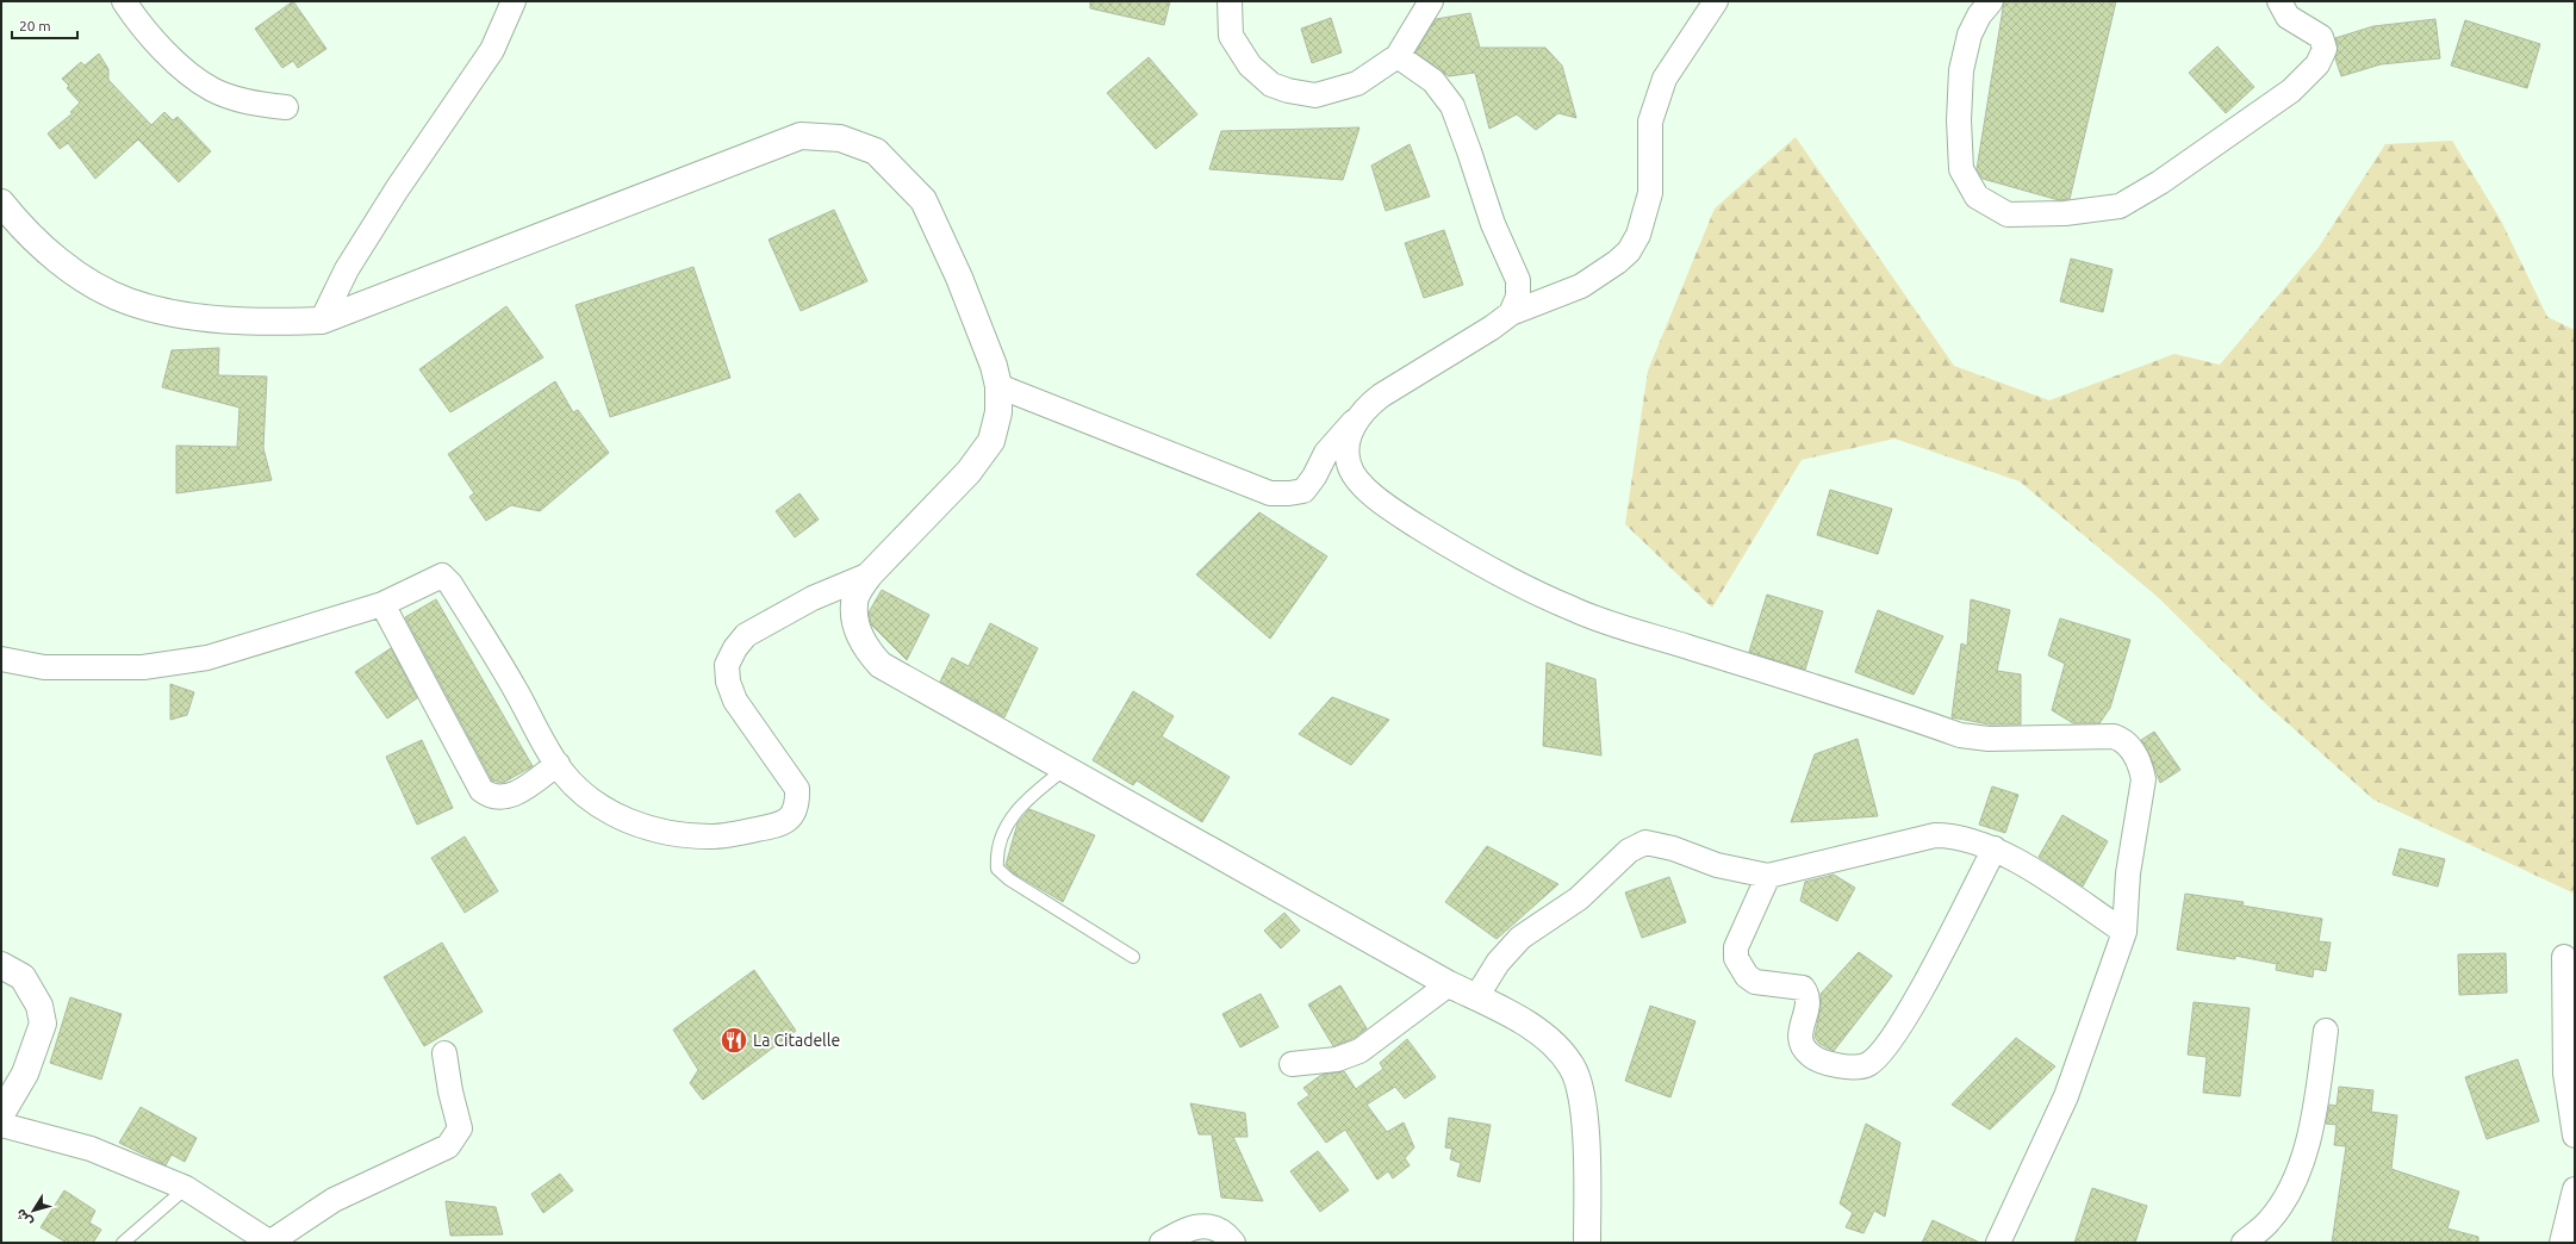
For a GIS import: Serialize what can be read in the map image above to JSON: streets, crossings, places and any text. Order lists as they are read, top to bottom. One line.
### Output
{"places":{"restaurant":["La Citadelle"]},"scale_bar":"20 m","north":"bottom left"}
